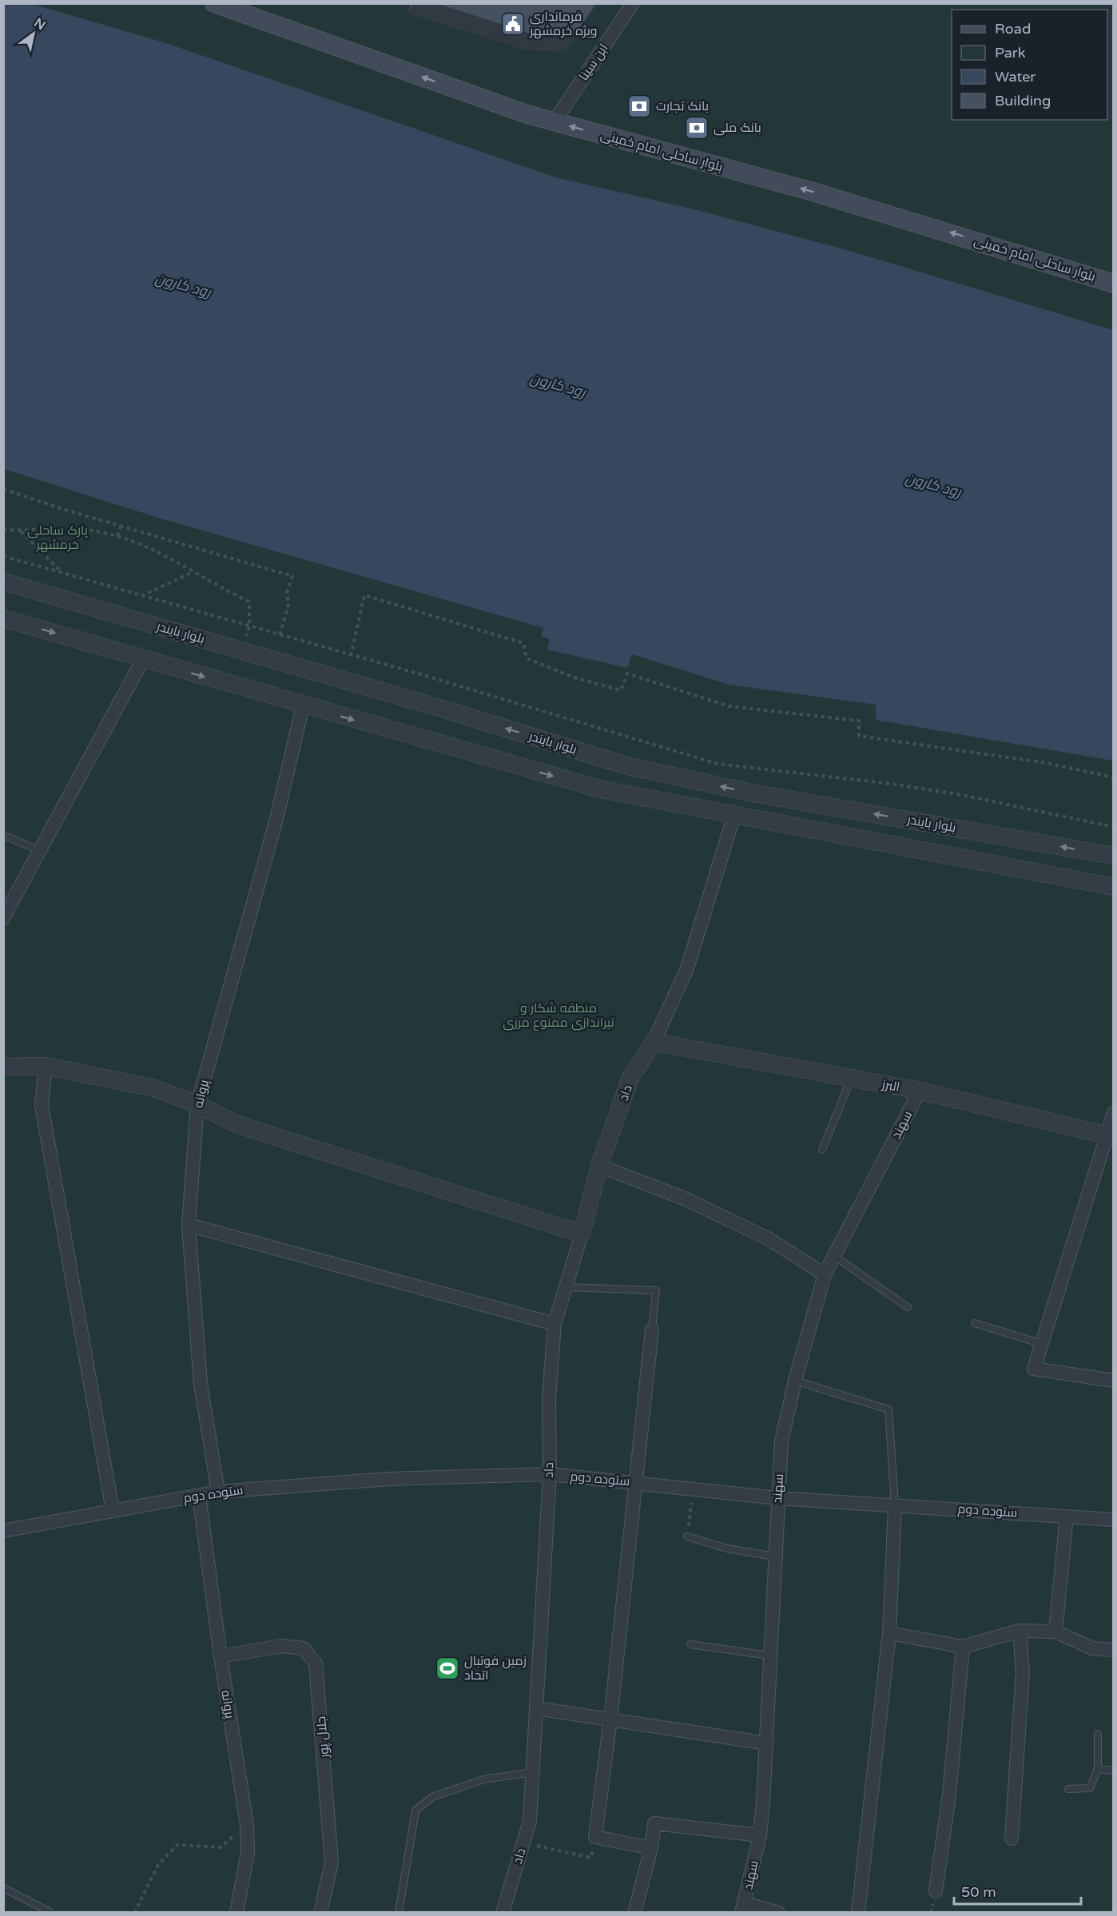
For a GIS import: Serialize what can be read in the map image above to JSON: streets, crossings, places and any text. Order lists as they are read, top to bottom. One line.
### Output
{"streets":{"main road":["بلوار ساحلی امام خمینی"],"street":["ابن سینا","بلوار بایندر","البرز","داد","پروانه","سهند","ستوده دوم","جلال پور"]},"crossings":[["ابن سینا","بلوار ساحلی امام خمینی"],["البرز","داد"],["البرز","سهند"],["داد","ستوده دوم"],["پروانه","ستوده دوم"],["پروانه","جلال پور"],["سهند","ستوده دوم"]],"one_way":["بلوار ساحلی امام خمینی"],"water":["رود کارون"],"parks":["پارک ساحلی خرمشهر","منطقه شکار و تیراندازی ممنوع مرزی"],"places":{"public building":["فرمانداری ویژه خرمشهر"],"bank":["بانک تجارت","بانک ملی"],"sports":["زمین فوتبال اتحاد"]},"legend":["Road","Park","Water","Building"],"scale_bar":"50 m","north":"top right"}
